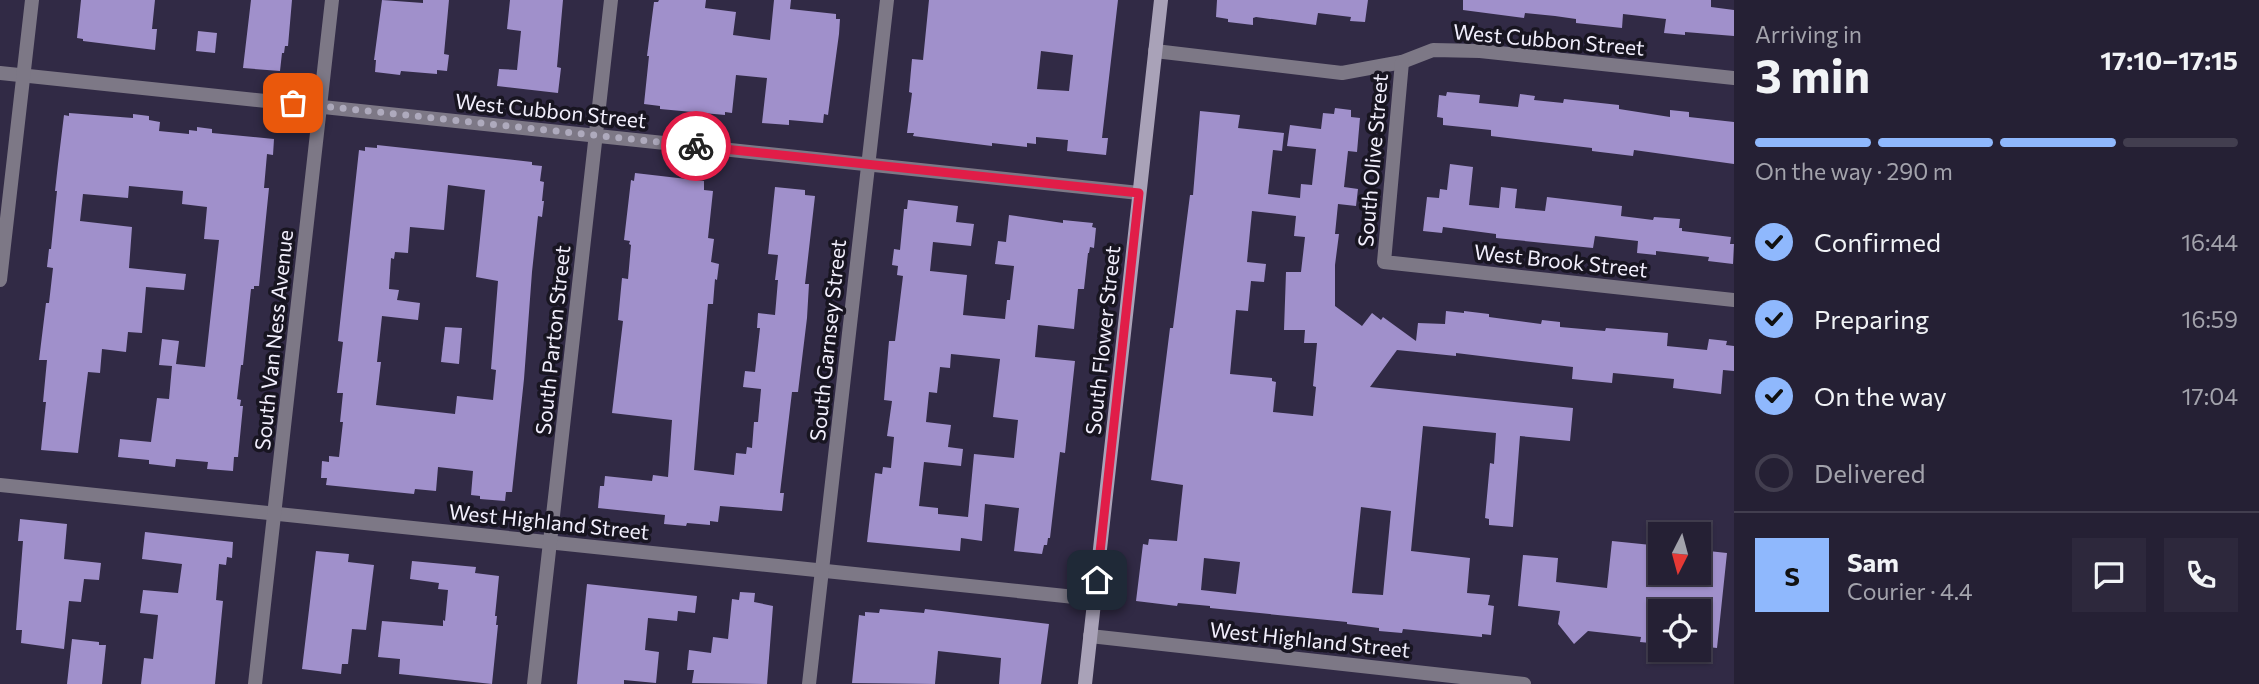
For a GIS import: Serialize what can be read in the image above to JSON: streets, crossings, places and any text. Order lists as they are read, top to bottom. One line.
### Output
{"streets":{"street":["West Cubbon Street","South Olive Street","West Brook Street","South Van Ness Avenue","South Parton Street","South Garnsey Street","South Flower Street","West Highland Street"]},"crossings":[["West Cubbon Street","South Olive Street"],["West Cubbon Street","South Van Ness Avenue"],["West Cubbon Street","South Parton Street"],["West Cubbon Street","South Garnsey Street"],["West Cubbon Street","South Flower Street"],["South Olive Street","West Brook Street"],["South Van Ness Avenue","West Highland Street"],["South Parton Street","West Highland Street"],["South Garnsey Street","West Highland Street"],["South Flower Street","West Highland Street"]],"north":"bottom","page":{"heading":["3 min","Arriving in","17:10–17:15"],"panel":["Sam","Courier · 4.4"],"bar":"On the way · 290 m","list":[["Confirmed","16:44"],["Preparing","16:59"],["On the way","17:04"],"Delivered"],"round":"S"}}
